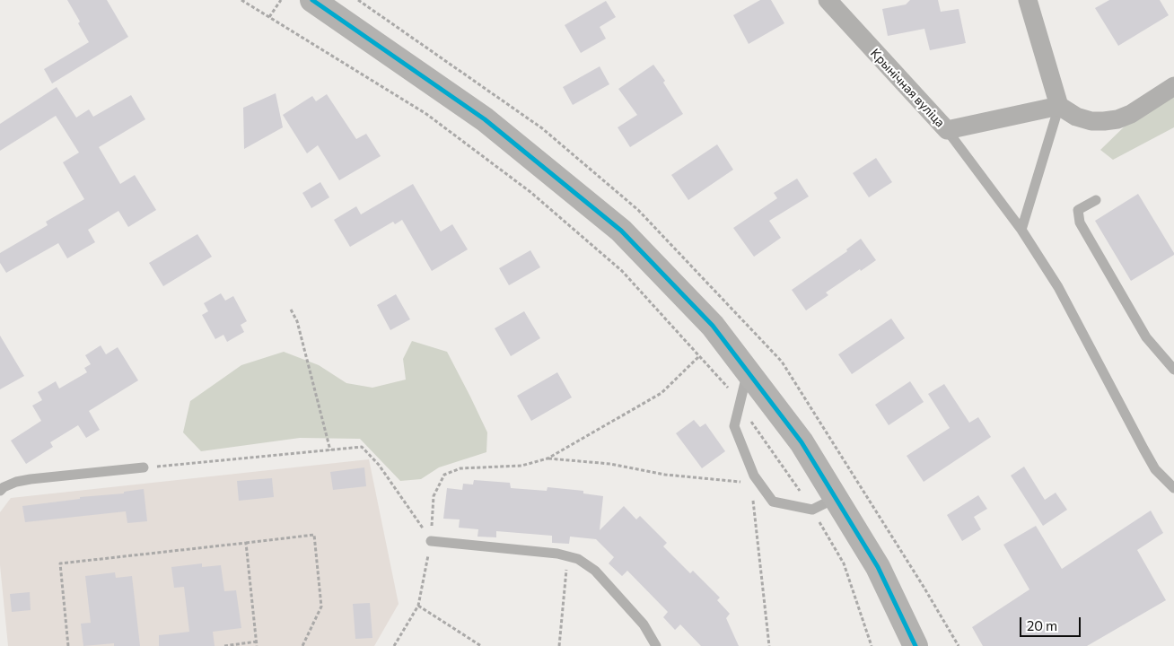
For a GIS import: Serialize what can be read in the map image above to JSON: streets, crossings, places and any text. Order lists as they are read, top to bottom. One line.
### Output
{"streets":{"street":["Крынічная вуліца"]},"scale_bar":"20 m"}
